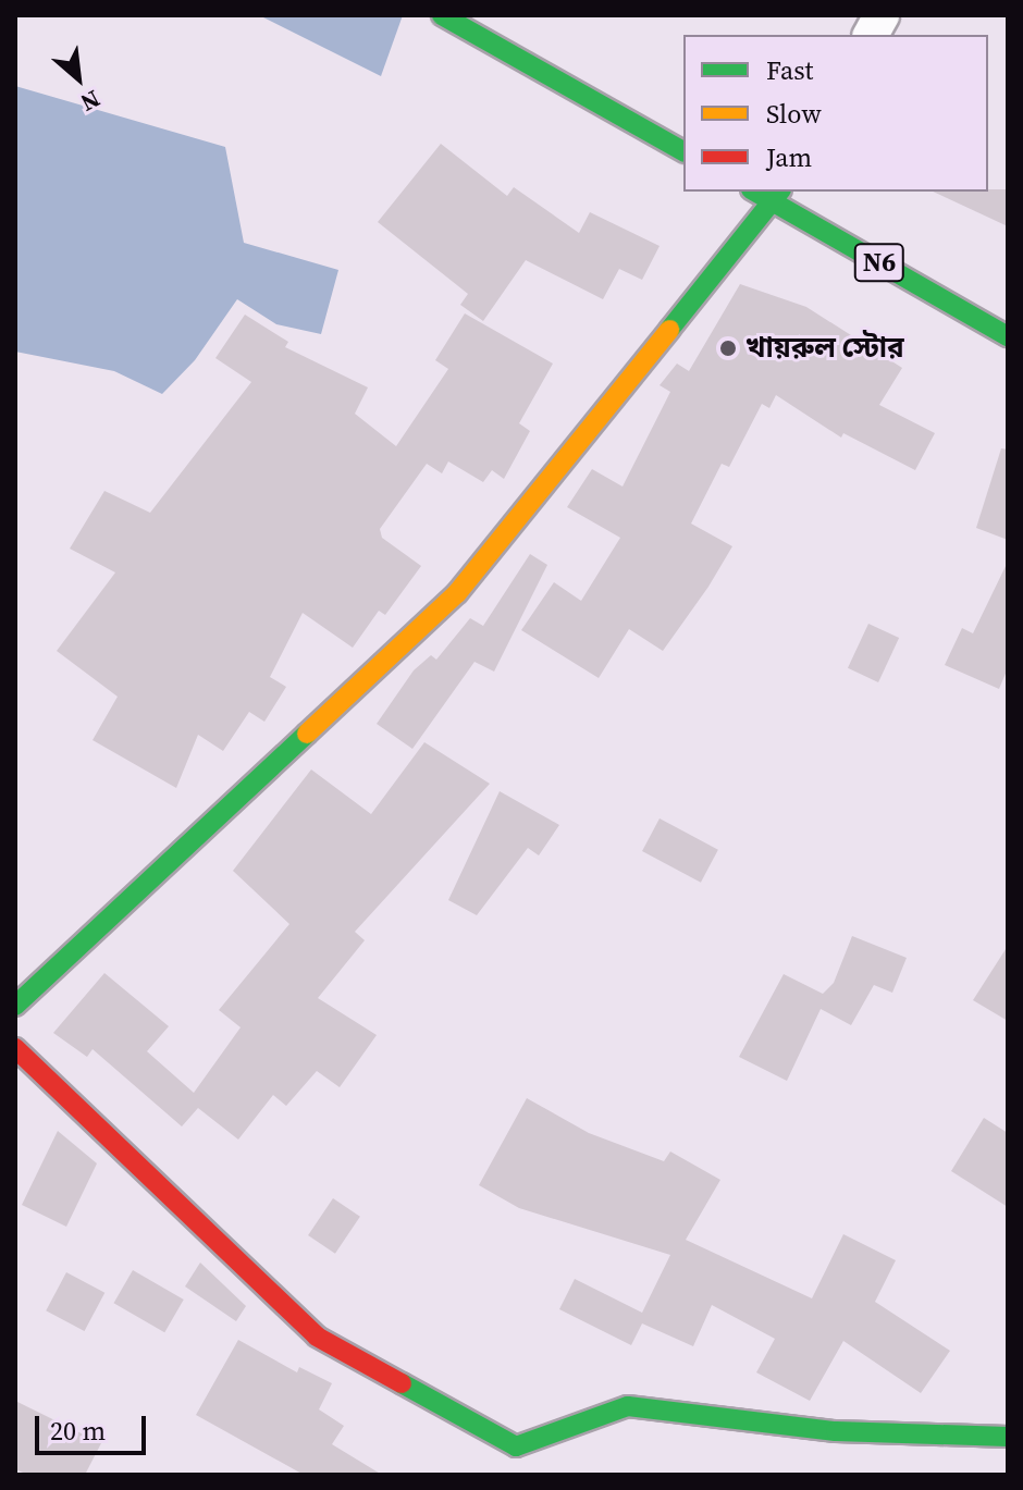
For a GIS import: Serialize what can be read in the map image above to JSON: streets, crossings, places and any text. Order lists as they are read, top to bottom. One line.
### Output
{"streets":{"main road":["N6"]},"places":["খায়রুল স্টোর"],"legend":["Fast","Slow","Jam"],"scale_bar":"20 m","north":"bottom right"}
